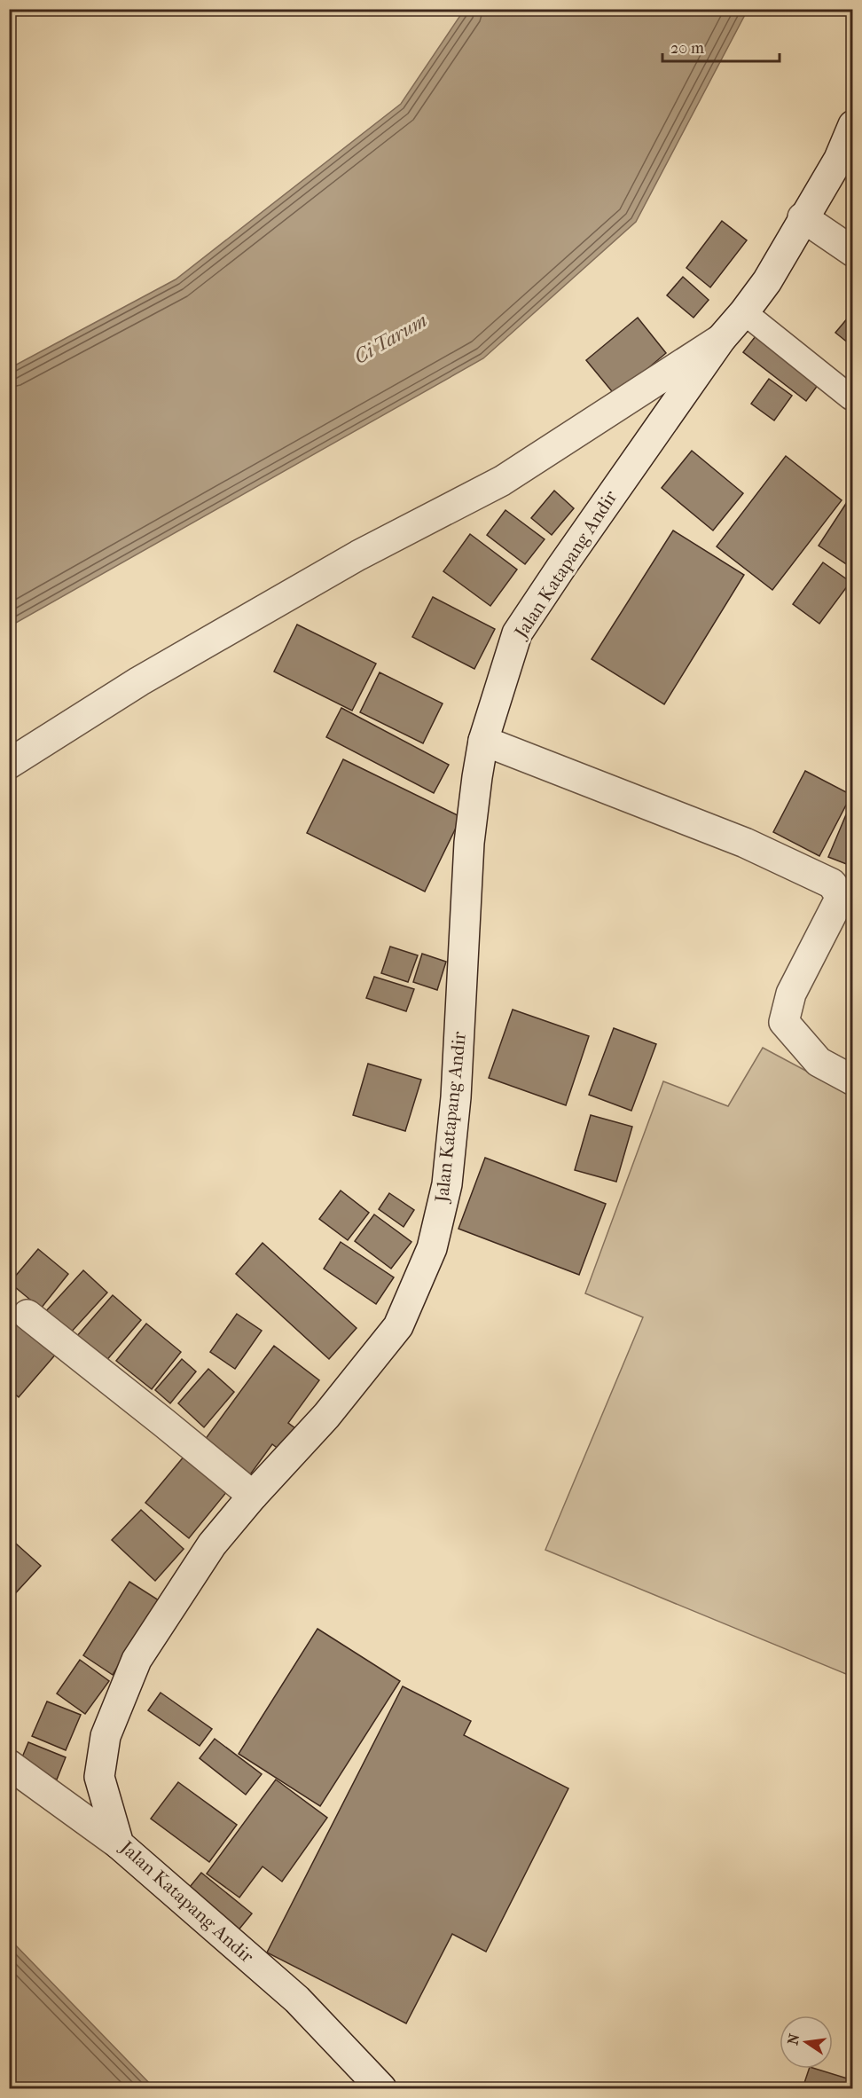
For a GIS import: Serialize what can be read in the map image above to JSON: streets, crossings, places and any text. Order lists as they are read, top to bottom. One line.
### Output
{"streets":{"street":["Jalan Katapang Andir"]},"water":["Ci Tarum"],"scale_bar":"20 m","north":"left"}
